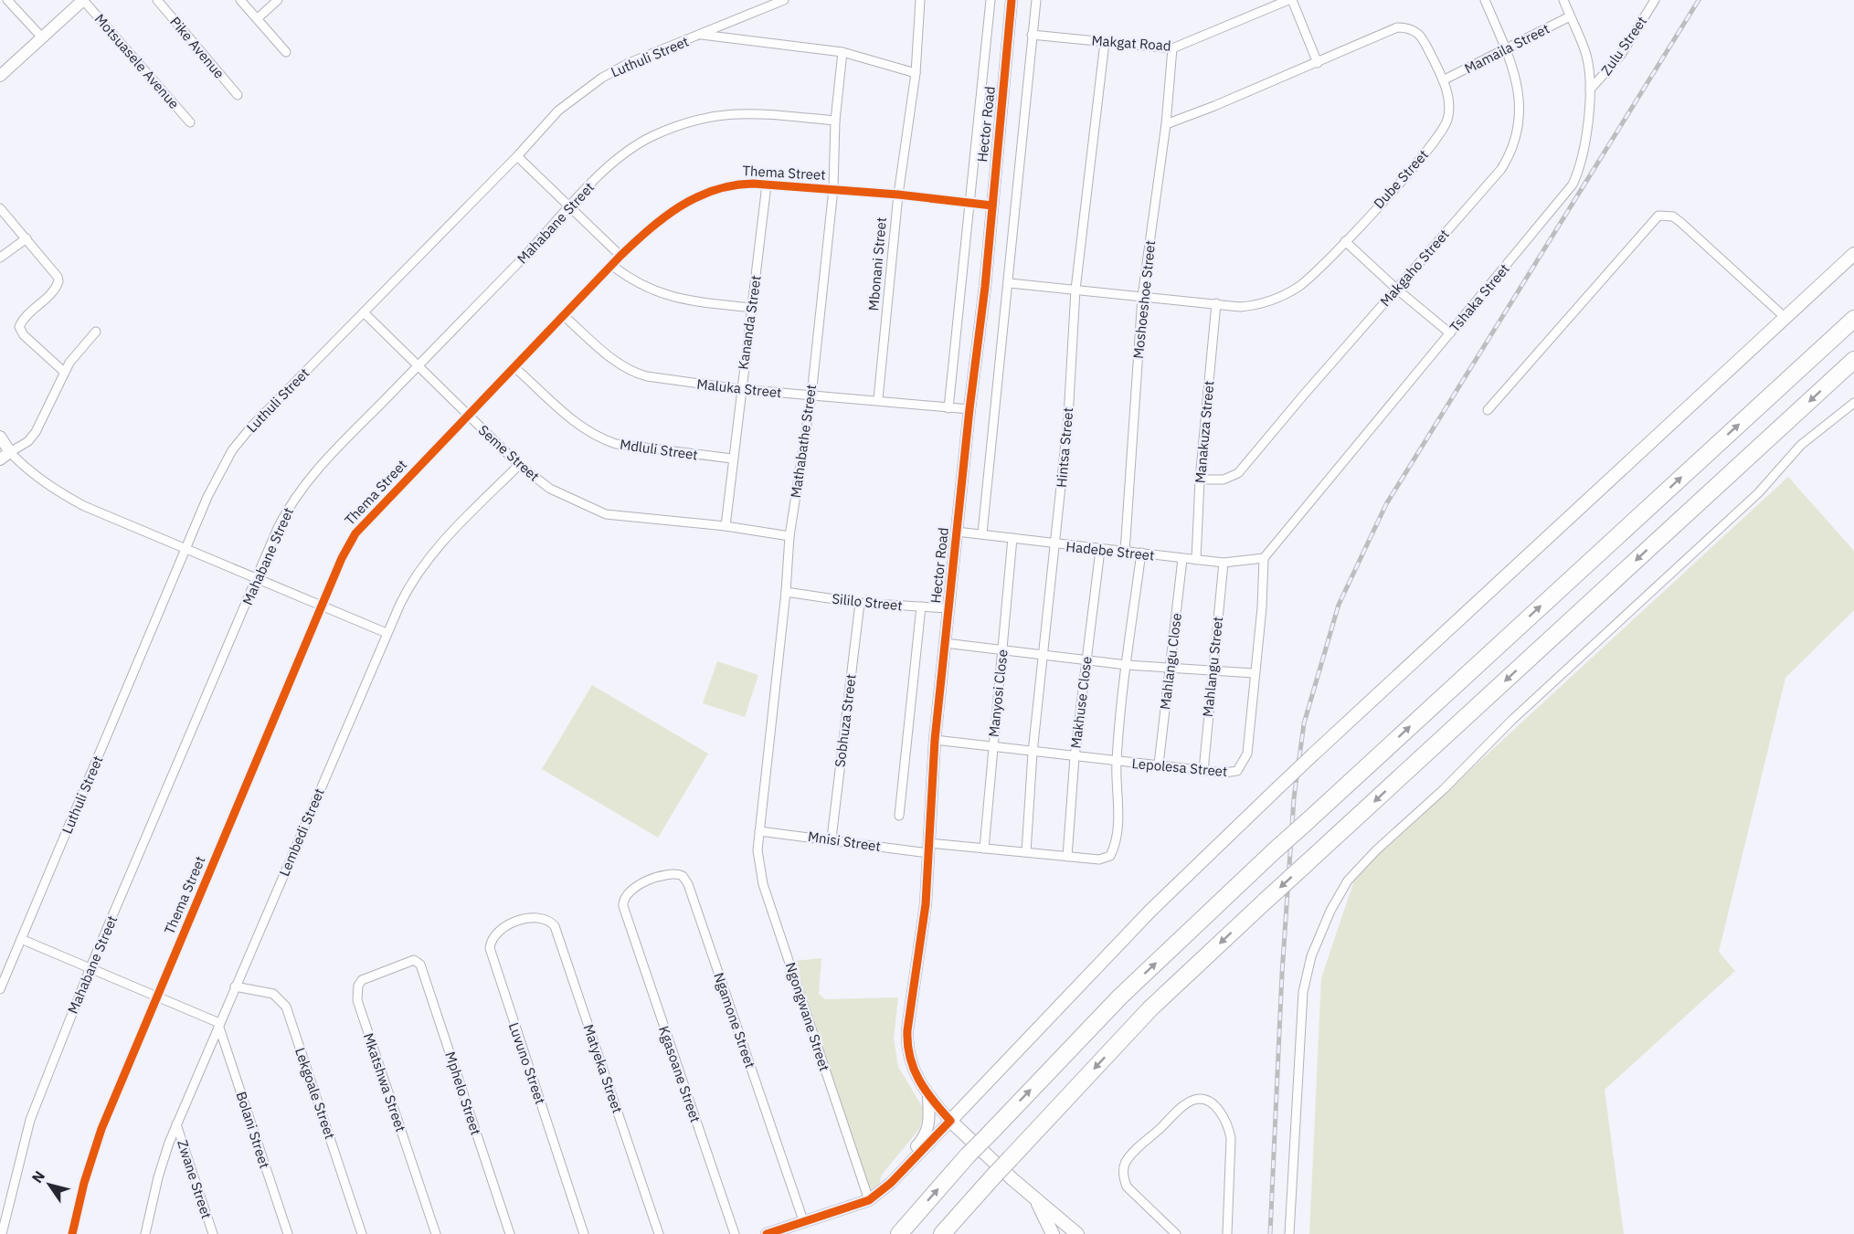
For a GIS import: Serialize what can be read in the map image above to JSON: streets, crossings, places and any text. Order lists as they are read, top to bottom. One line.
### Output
{"streets":{"street":["Makgat Road","Zulu Street","Pike Avenue","Mamaila Street","Luthuli Street","Motsuasele Avenue","Hector Road","Thema Street","Dube Street","Mahabane Street","Mbonani Street","Makgaho Street","Tshaka Street","Moshoeshoe Street","Kananda Street","Maluka Street","Manakuza Street","Mathabathe Street","Hintsa Street","Mdluli Street","Seme Street","Hadebe Street","Sililo Street","Mahlangu Close","Mahlangu Street","Manyosi Close","Makhuse Close","Sobhuza Street","Lepolesa Street","Lembedi Street","Mnisi Street","Ngongwane Street","Ngamone Street","Luvuno Street","Matyeka Street","Kgasoane Street","Mkatshwa Street","Lekgoale Street","Mphelo Street","Bolani Street","Zwane Street"]},"crossings":[["Makgat Road","Moshoeshoe Street"],["Makgat Road","Hintsa Street"],["Zulu Street","Tshaka Street"],["Mamaila Street","Dube Street"],["Mamaila Street","Makgaho Street"],["Mamaila Street","Tshaka Street"],["Luthuli Street","Seme Street"],["Hector Road","Thema Street"],["Hector Road","Maluka Street"],["Hector Road","Hadebe Street"],["Hector Road","Sililo Street"],["Hector Road","Lepolesa Street"],["Hector Road","Mnisi Street"],["Thema Street","Mbonani Street"],["Thema Street","Kananda Street"],["Thema Street","Maluka Street"],["Thema Street","Mathabathe Street"],["Thema Street","Mdluli Street"],["Thema Street","Seme Street"],["Dube Street","Moshoeshoe Street"],["Dube Street","Manakuza Street"],["Dube Street","Hintsa Street"],["Mahabane Street","Mathabathe Street"],["Mahabane Street","Seme Street"],["Mbonani Street","Maluka Street"],["Makgaho Street","Manakuza Street"],["Tshaka Street","Hadebe Street"],["Tshaka Street","Lepolesa Street"],["Moshoeshoe Street","Hadebe Street"],["Kananda Street","Maluka Street"],["Kananda Street","Mdluli Street"],["Kananda Street","Seme Street"],["Maluka Street","Mathabathe Street"],["Manakuza Street","Hadebe Street"],["Mathabathe Street","Seme Street"],["Mathabathe Street","Sililo Street"],["Mathabathe Street","Mnisi Street"],["Mathabathe Street","Ngongwane Street"],["Hintsa Street","Hadebe Street"],["Hintsa Street","Lepolesa Street"],["Seme Street","Lembedi Street"],["Hadebe Street","Mahlangu Close"],["Hadebe Street","Mahlangu Street"],["Hadebe Street","Manyosi Close"],["Hadebe Street","Makhuse Close"],["Hadebe Street","Lepolesa Street"],["Sililo Street","Sobhuza Street"],["Mahlangu Close","Lepolesa Street"],["Mahlangu Street","Lepolesa Street"],["Manyosi Close","Lepolesa Street"],["Makhuse Close","Lepolesa Street"],["Sobhuza Street","Mnisi Street"],["Lepolesa Street","Mnisi Street"],["Lembedi Street","Lekgoale Street"],["Lembedi Street","Bolani Street"],["Lembedi Street","Zwane Street"],["Mnisi Street","Ngongwane Street"],["Ngamone Street","Kgasoane Street"],["Luvuno Street","Matyeka Street"],["Mkatshwa Street","Mphelo Street"]],"north":"top left"}
